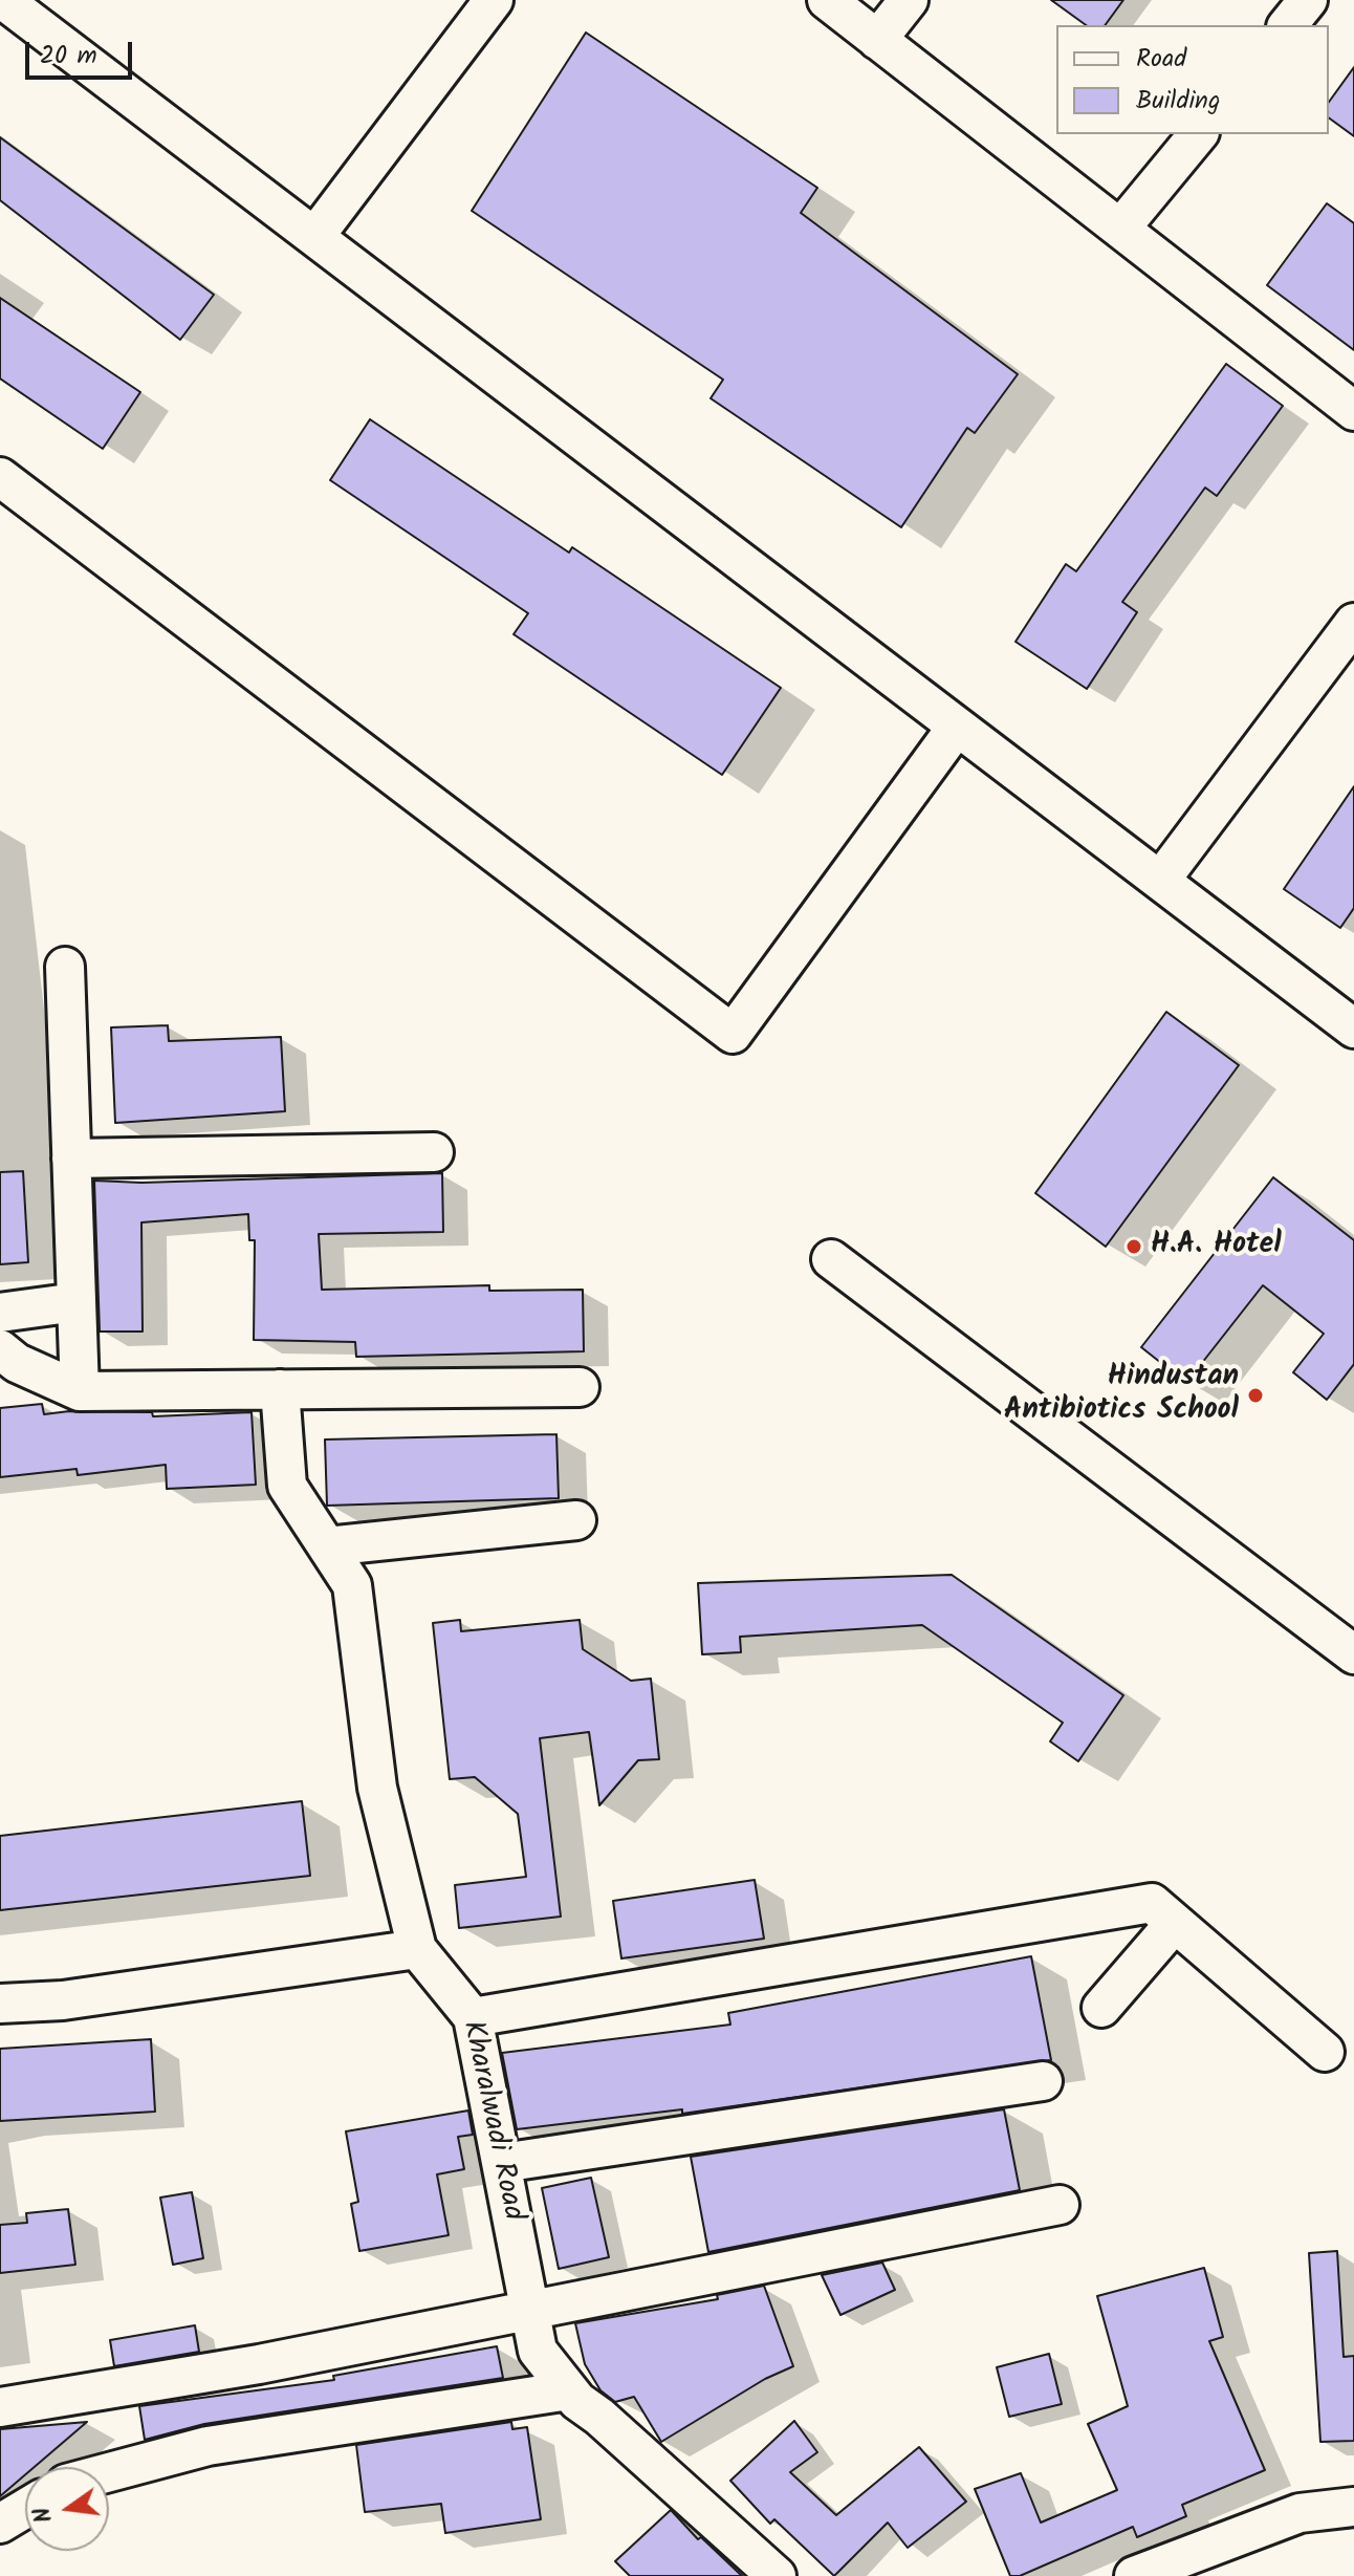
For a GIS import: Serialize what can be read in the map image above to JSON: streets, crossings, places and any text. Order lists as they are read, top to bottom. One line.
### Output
{"streets":{"street":["Kharalwadi Road"]},"places":["H.A. Hotel","Hindustan Antibiotics School"],"legend":["Road","Building"],"scale_bar":"20 m","north":"left"}
